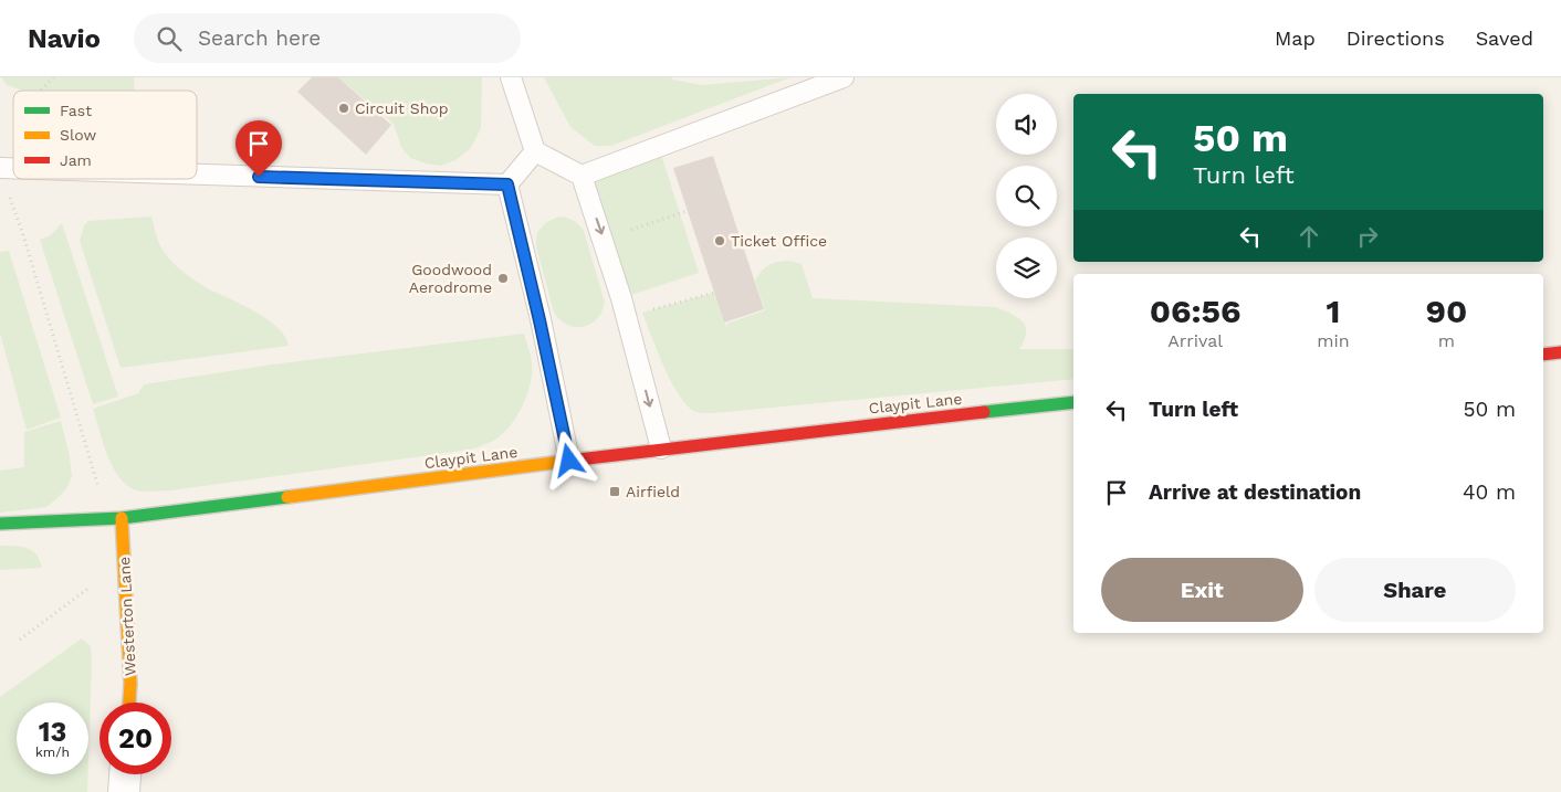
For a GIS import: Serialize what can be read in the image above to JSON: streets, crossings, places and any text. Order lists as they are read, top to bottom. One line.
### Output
{"streets":{"street":["Claypit Lane","Westerton Lane"]},"crossings":[["Claypit Lane","Westerton Lane"]],"places":{"other":["Circuit Shop","Ticket Office","Goodwood Aerodrome"],"transit":["Airfield"]},"legend":["Fast","Slow","Jam"],"page":{"header":"Navio","search":"Search here","nav":["Map","Directions","Saved"],"turn":["50 m","Turn left"],"eta":["06:56","Arrival","1","min","90","m"],"list":[{"name":"Turn left","value":"50 m"},{"name":"Arrive at destination","value":"40 m"}],"buttons":["Exit","Share"],"speed":"13 km/h","limit":"20"}}
